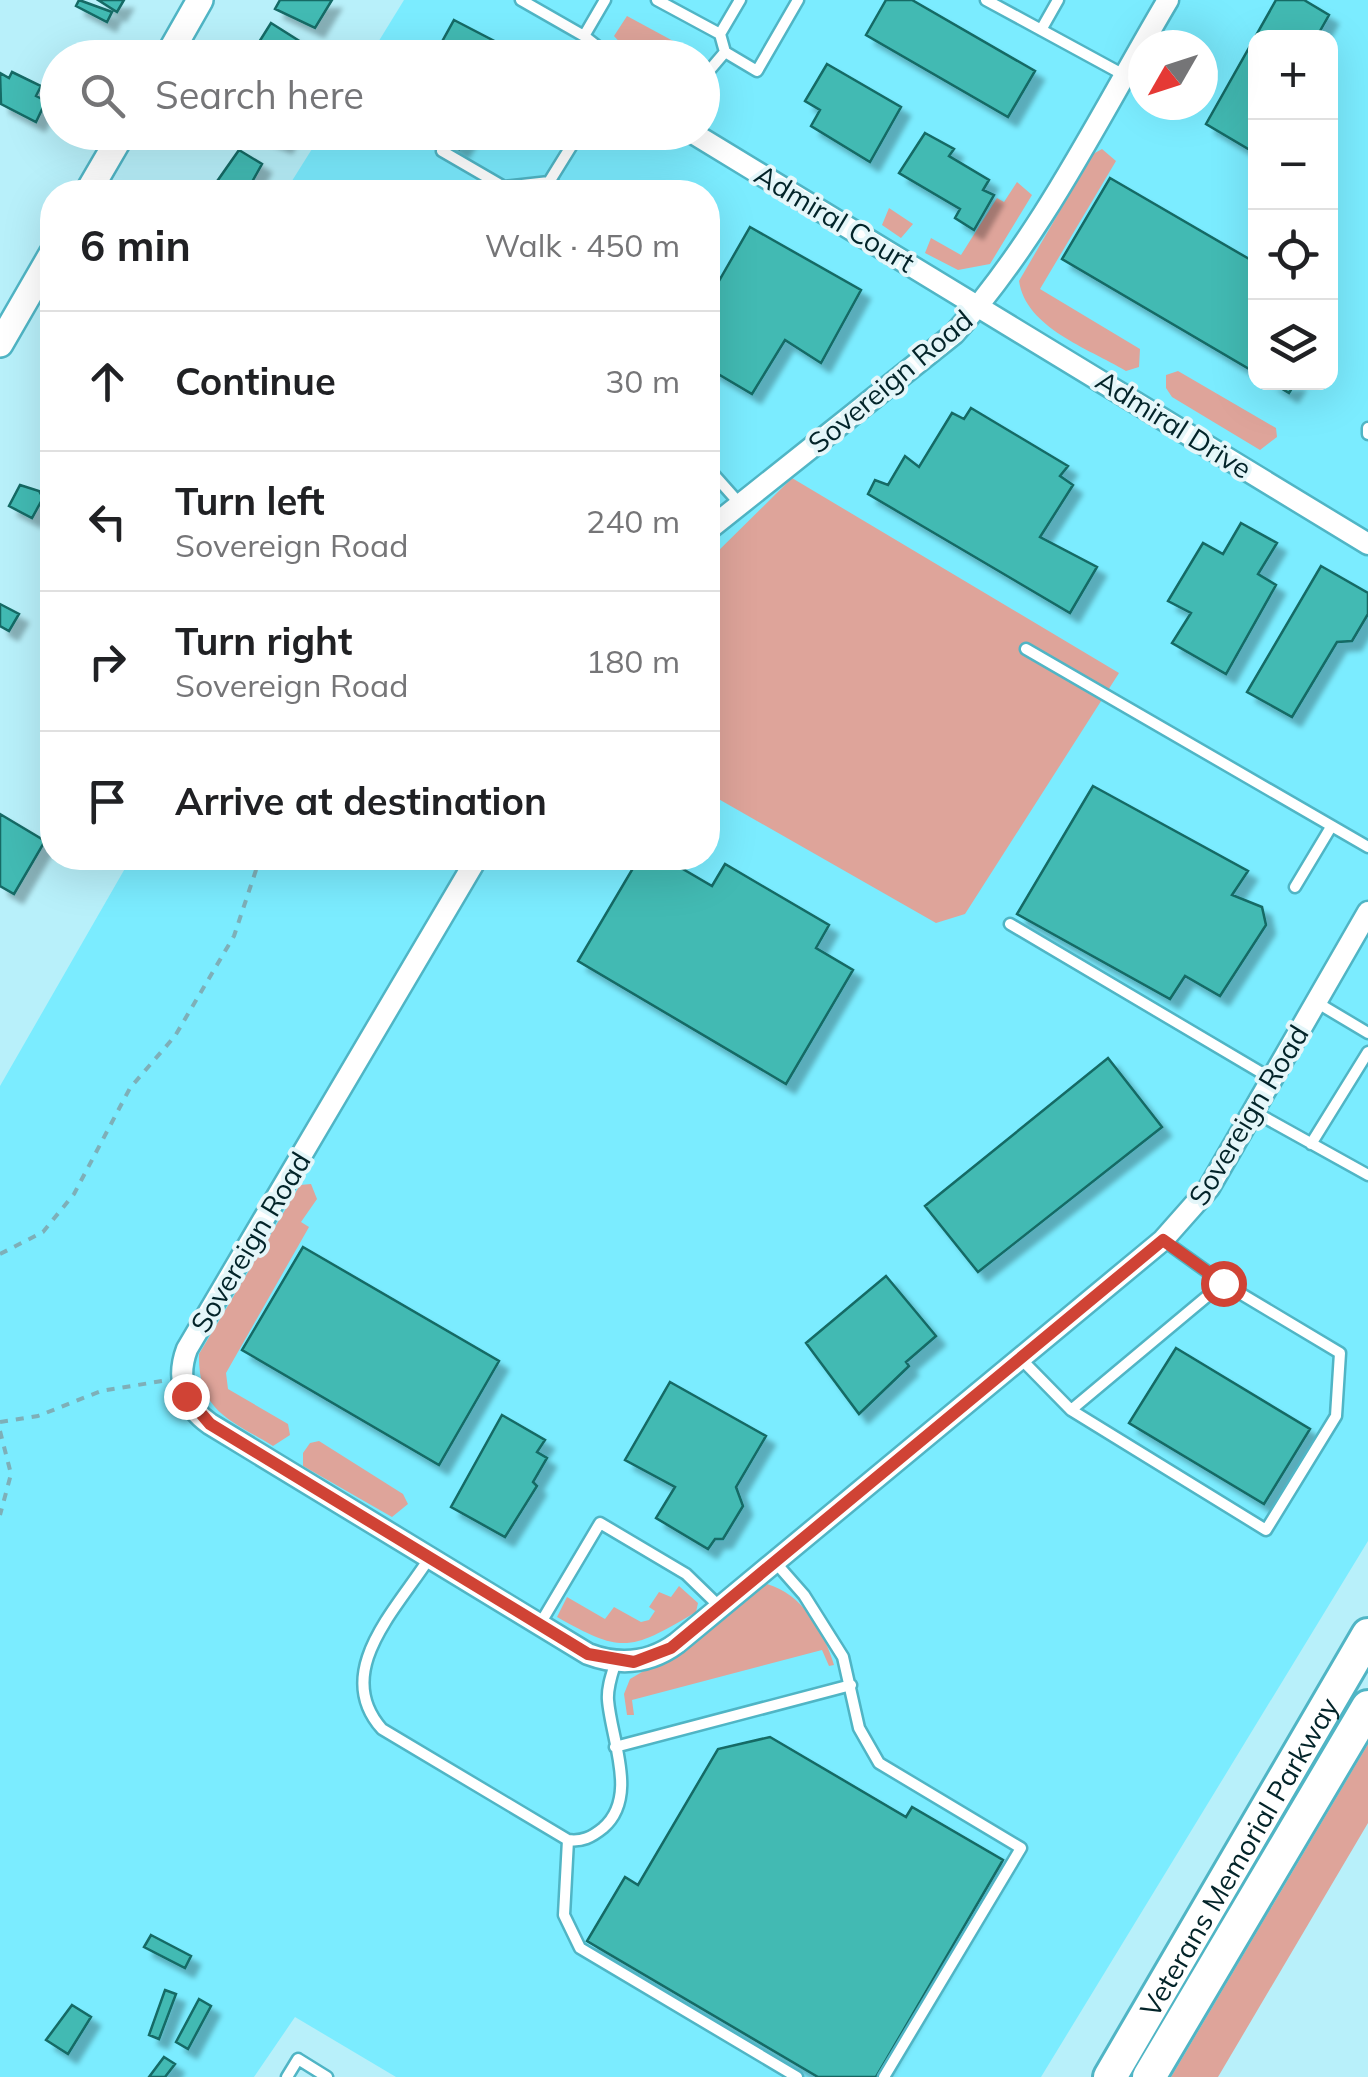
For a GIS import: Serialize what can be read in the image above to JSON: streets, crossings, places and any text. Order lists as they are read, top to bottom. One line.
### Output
{"streets":{"highway":["Veterans Memorial Parkway"],"street":["Admiral Court","Sovereign Road","Admiral Drive"]},"crossings":[["Admiral Court","Sovereign Road"],["Admiral Court","Admiral Drive"],["Sovereign Road","Admiral Drive"]],"north":"bottom left","page":{"map_buttons":["+","−"],"search":"Search here","heading":["6 min","Walk · 450 m"],"list":[["Continue","30 m"],["Turn left","Sovereign Road","240 m"],["Turn right","Sovereign Road","180 m"],"Arrive at destination"]}}
